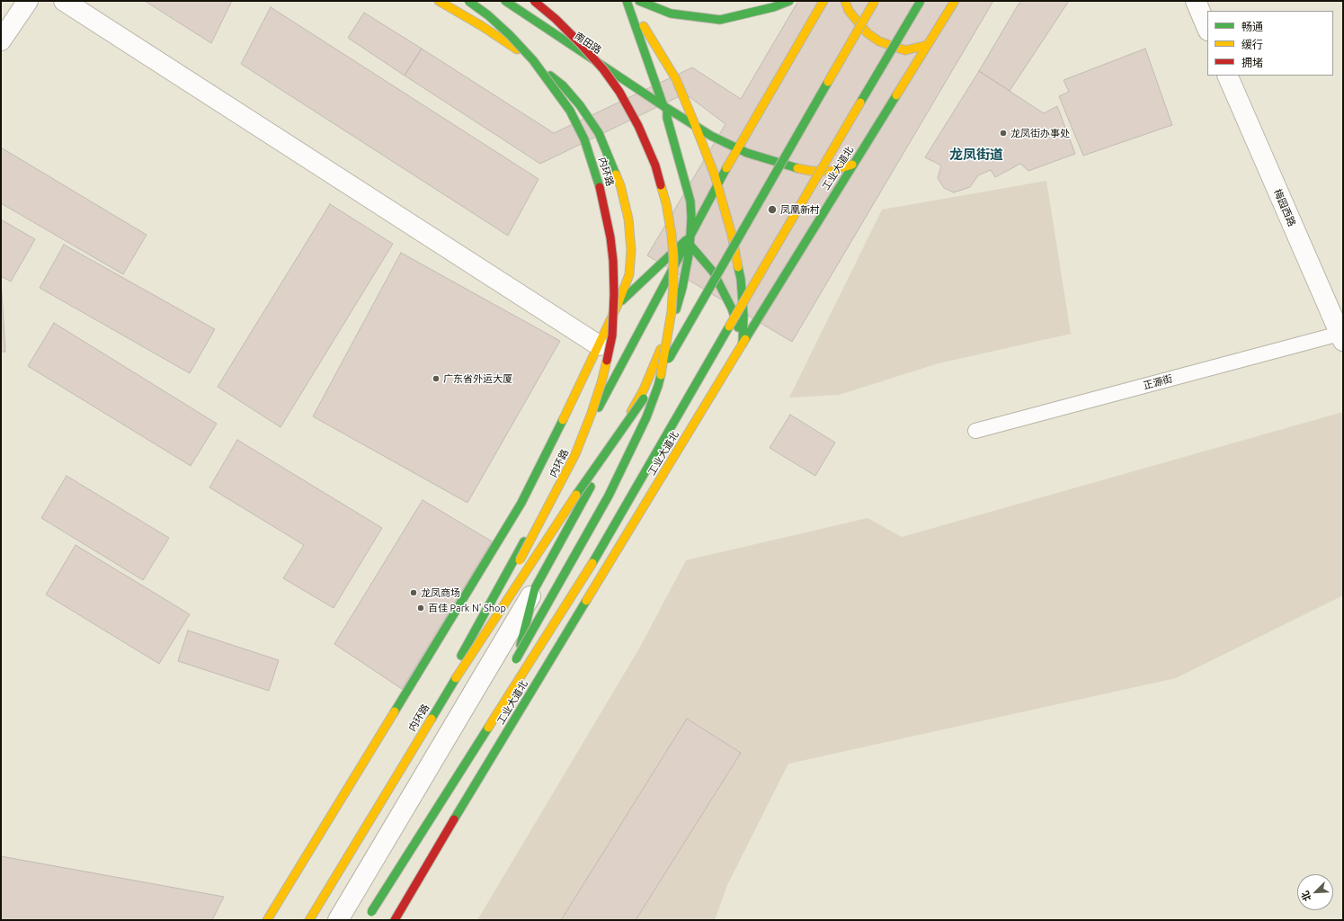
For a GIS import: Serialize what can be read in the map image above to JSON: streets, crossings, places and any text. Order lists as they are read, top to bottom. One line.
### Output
{"streets":{"main road":["南田路","工业大道北","内环路"],"street":["梅园西路"],"lane":["正源街"]},"crossings":[["南田路","工业大道北"],["梅园西路","正源街"]],"districts":["龙凤街道"],"places":["龙凤街办事处","凤凰新村","广东省外运大厦","龙凤商场","百佳 Park N' Shop"],"legend":["畅通","缓行","拥堵"],"north":"bottom left"}
